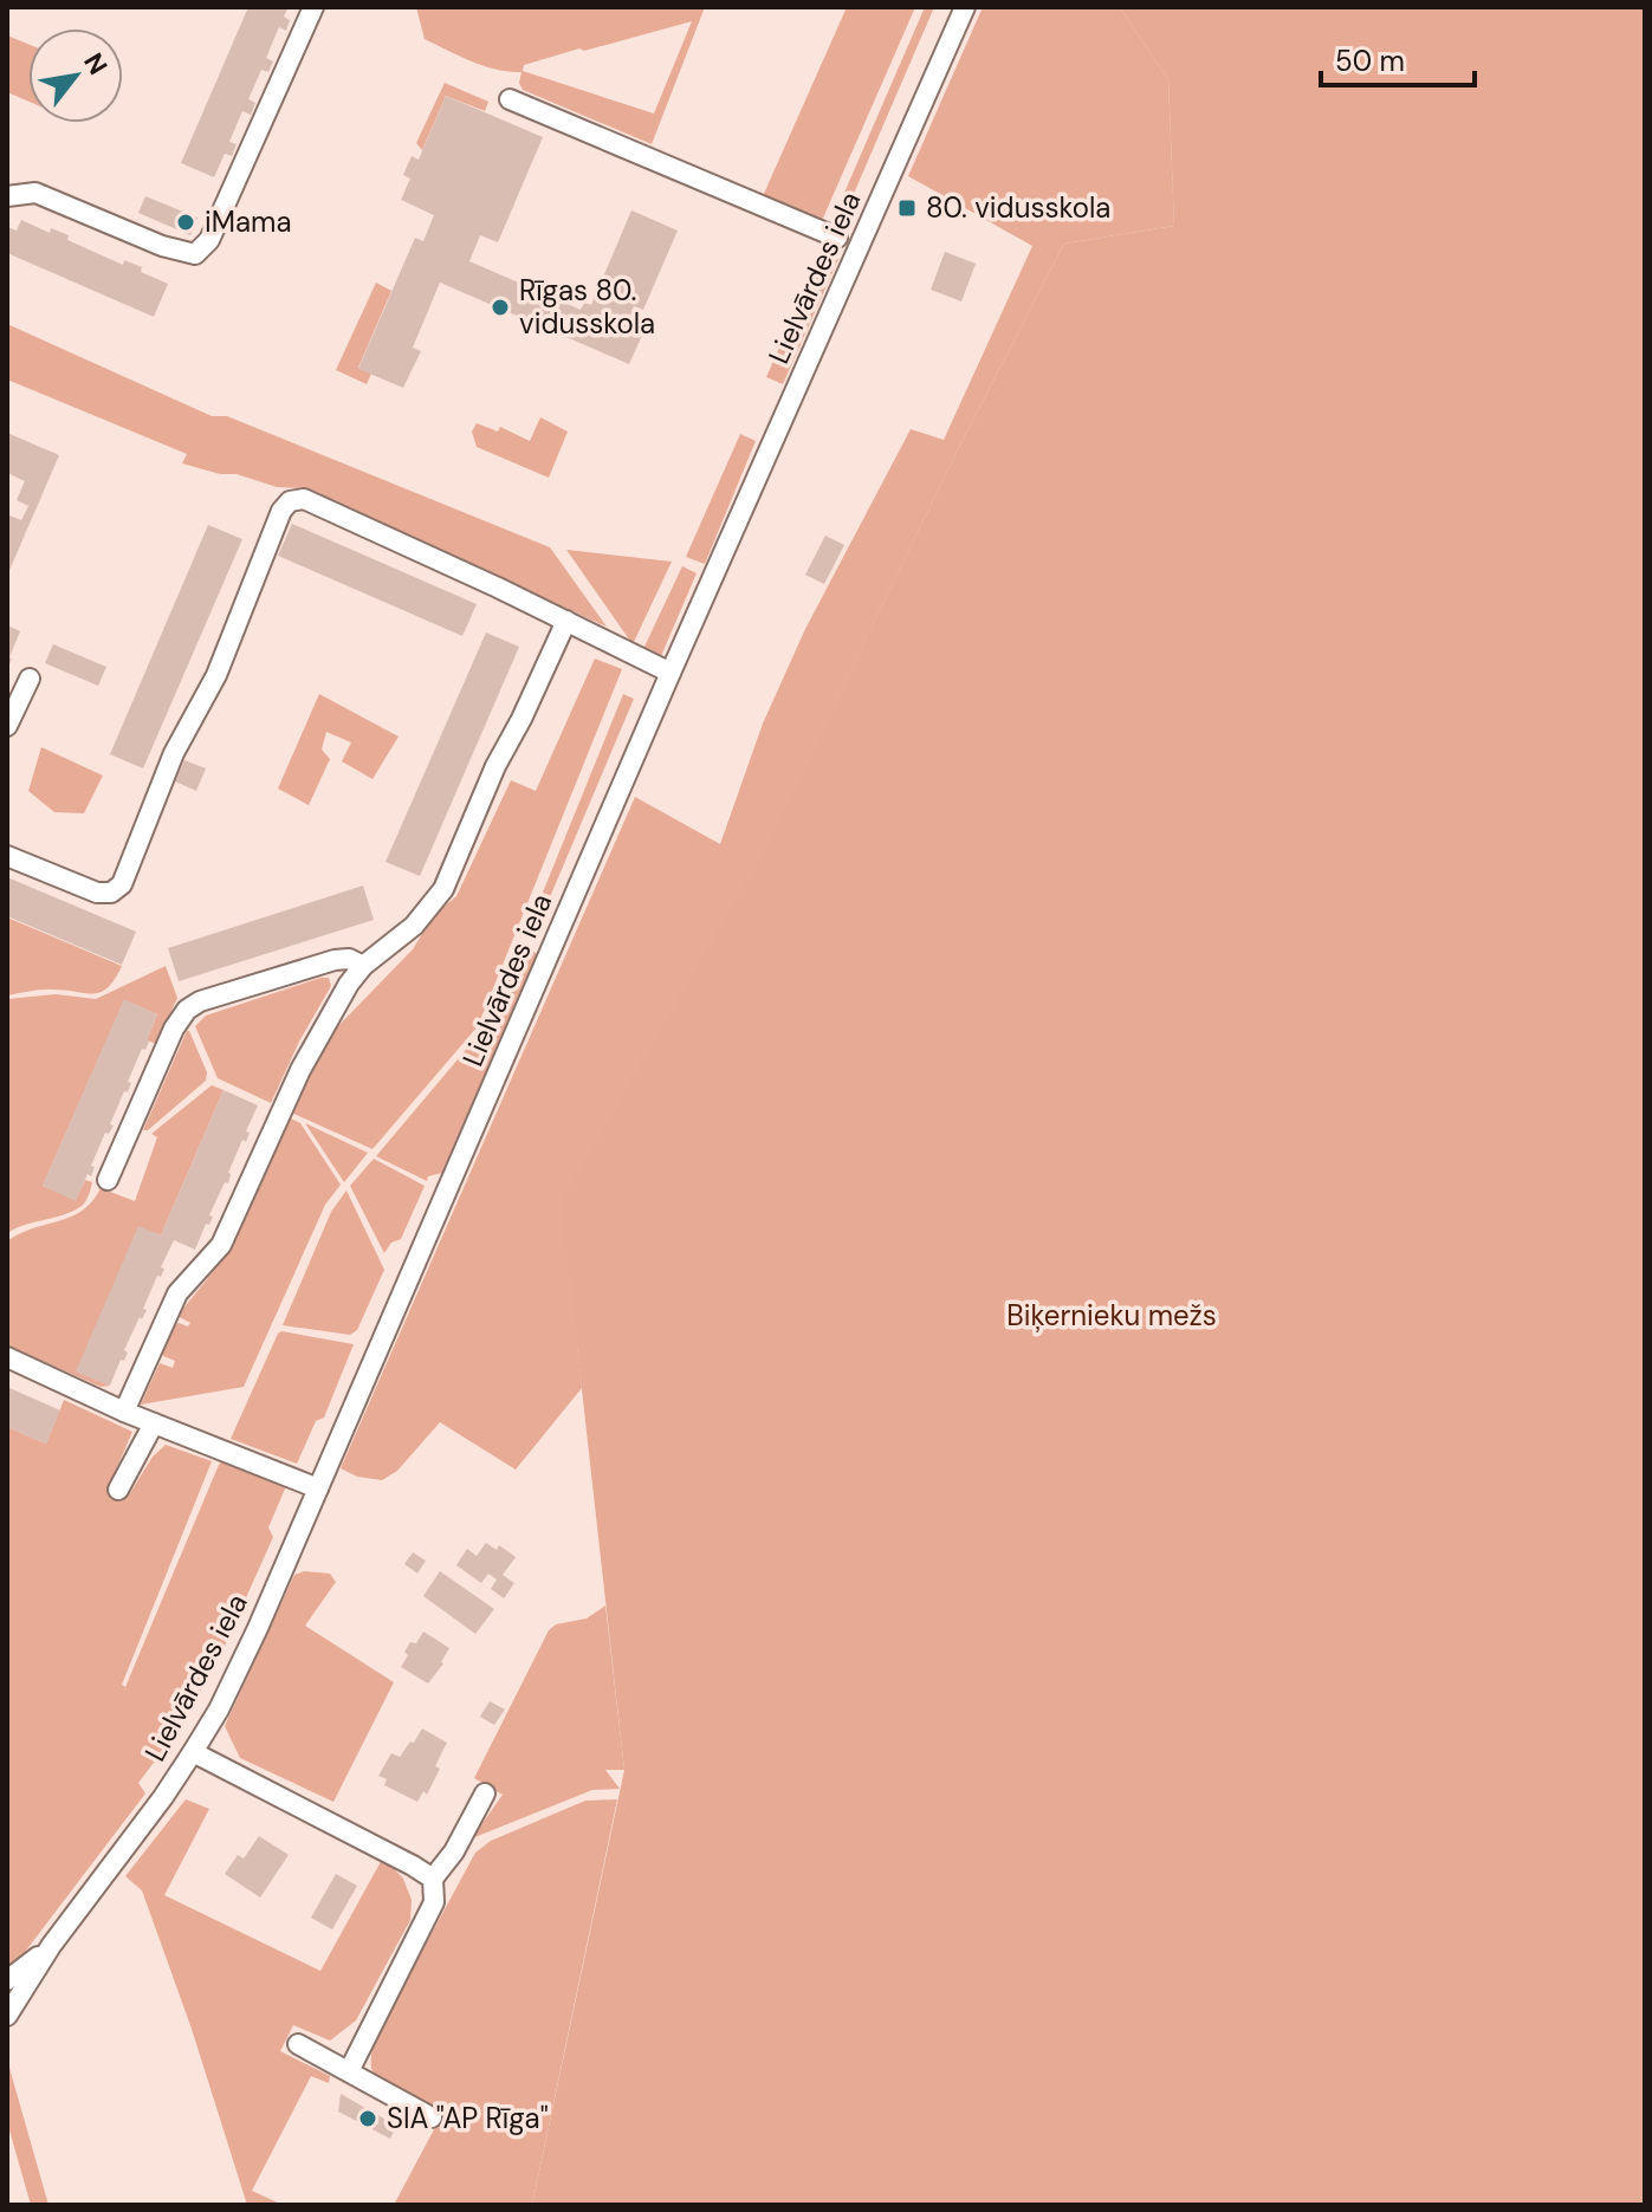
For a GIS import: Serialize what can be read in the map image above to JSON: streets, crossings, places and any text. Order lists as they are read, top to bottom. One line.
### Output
{"streets":{"street":["Lielvārdes iela"]},"parks":["Biķernieku mežs"],"places":{"transit":["80. vidusskola"],"other":["iMama","Rīgas 80. vidusskola","SIA \"AP Rīga\""]},"scale_bar":"50 m","north":"top right"}
